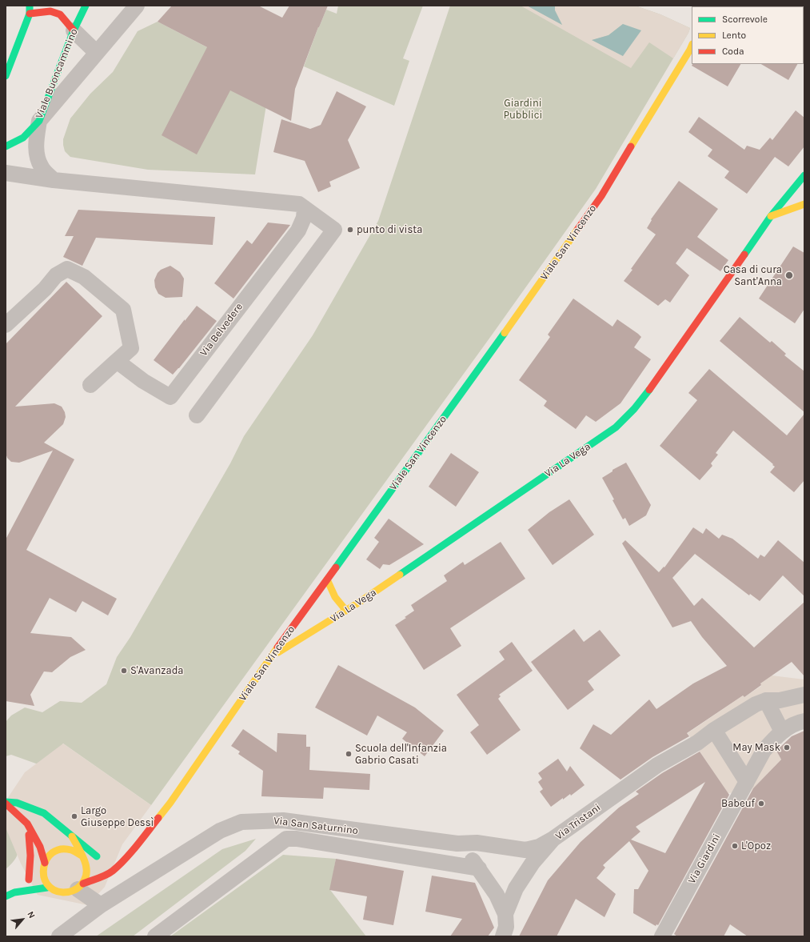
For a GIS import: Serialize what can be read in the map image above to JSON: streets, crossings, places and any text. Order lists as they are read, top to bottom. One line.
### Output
{"streets":{"street":["Viale Buoncammino","Viale San Vincenzo","Via Belvedere","Via La Vega","Via Tristani","Via San Saturnino","Via Giardini"]},"crossings":[["Viale San Vincenzo","Via La Vega"],["Via Tristani","Via San Saturnino"]],"parks":["Giardini Pubblici"],"places":["punto di vista","Casa di cura Sant'Anna","S'Avanzada","May Mask","Scuola dell'Infanzia Gabrio Casati","Babeuf","Largo Giuseppe Dessì","L'Opoz"],"legend":["Scorrevole","Lento","Coda"],"north":"top right"}
